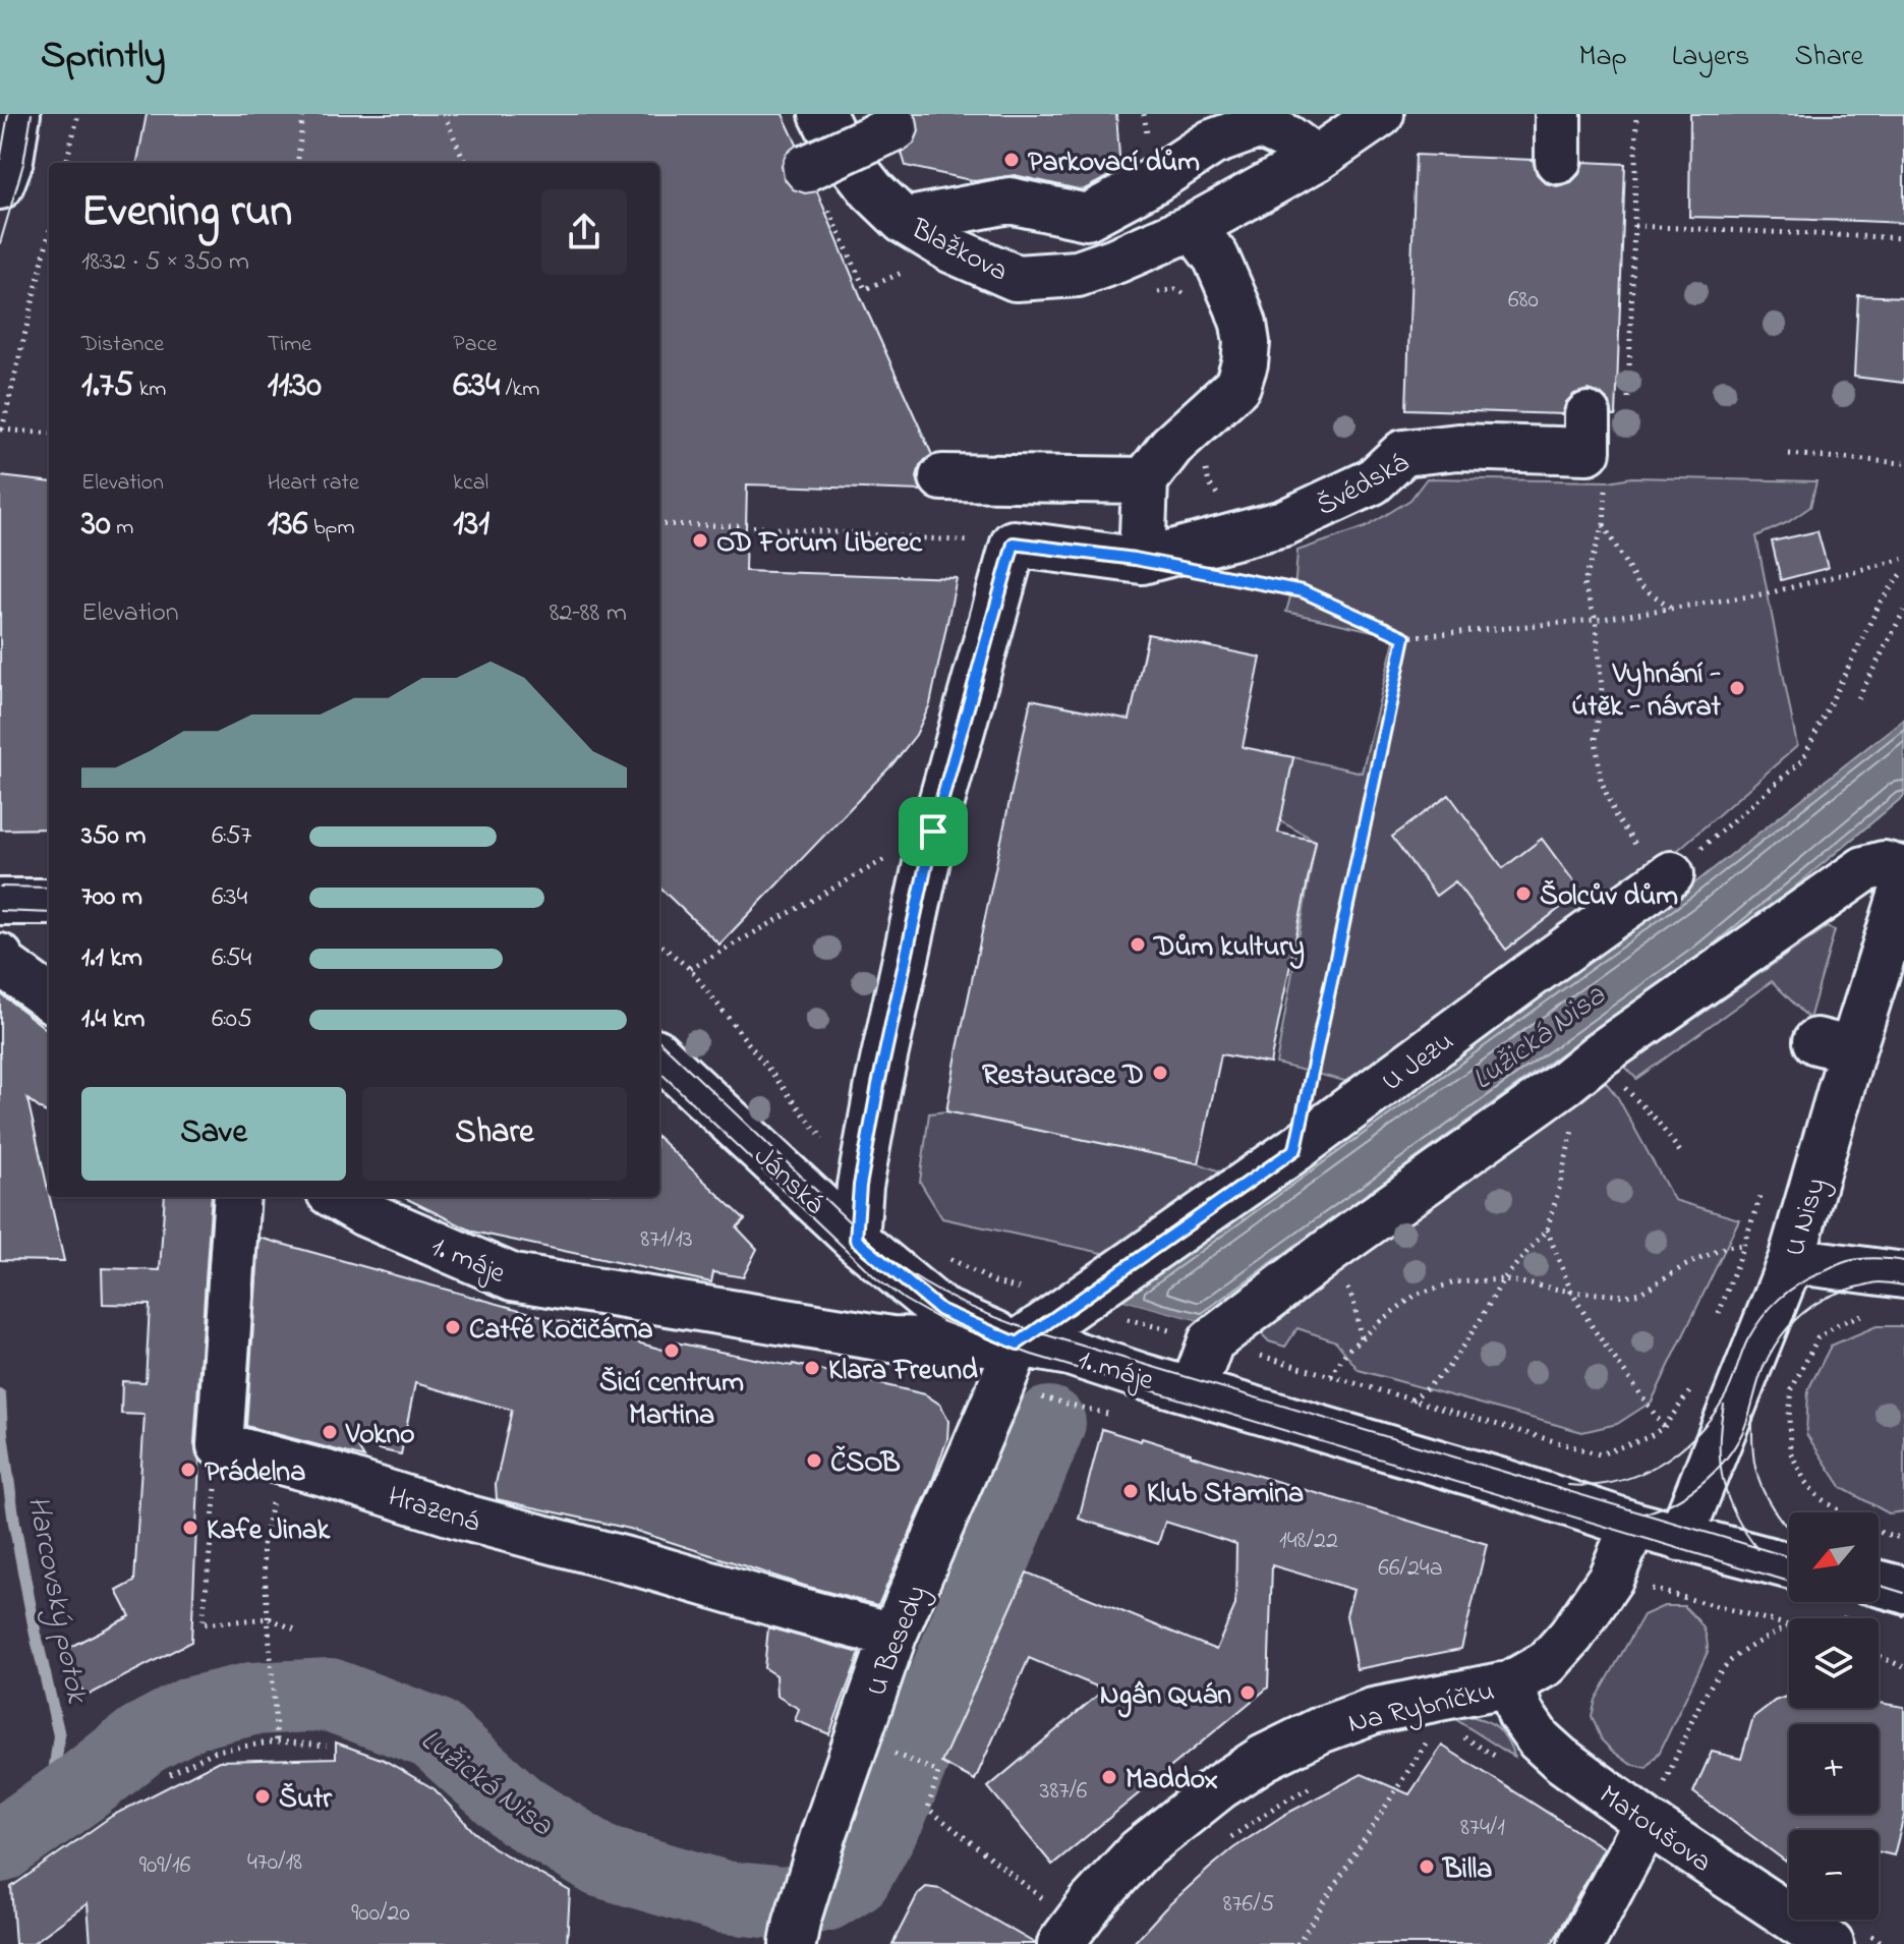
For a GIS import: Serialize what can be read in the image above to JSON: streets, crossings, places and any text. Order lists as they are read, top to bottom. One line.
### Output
{"streets":{"street":["Blažkova","Švédská","U Jezu","Jánská","U Nisy","1. máje","Hrazená","U Besedy","Na Rybníčku","Matoušova"]},"crossings":[["U Jezu","Jánská"],["U Jezu","1. máje"],["U Jezu","U Besedy"],["Jánská","1. máje"],["Jánská","U Besedy"],["U Nisy","1. máje"],["1. máje","U Besedy"],["1. máje","Na Rybníčku"],["Hrazená","U Besedy"],["Na Rybníčku","Matoušova"]],"water":["Lužická Nisa","Harcovský potok"],"places":["Parkovací dům","OD Forum Liberec","Vyhnání - útěk - návrat","Šolcův dům","Dům kultury","Restaurace D","Catfé Kočičárna","Šicí centrum Martina","Klara Freund","Vokno","ČSOB","Prádelna","Klub Stamina","Kafe Jinak","Ngân Quán","Maddox","Šutr","Billa"],"house_numbers":["680","871/13","148/22","66/24a","387/6","874/1","470/18","909/16","876/5","900/20"],"north":"bottom left","page":{"header":"Sprintly","nav":["Map","Layers","Share"],"heading":["Evening run","18:32 · 5 × 350 m"],"stats":[["Distance","1.75 km"],["Time","11:30"],["Pace","6:34 /km"],["Elevation","30 m"],["Heart rate","136 bpm"],["kcal","131"]],"chart":["Elevation","82–88 m"],"list":[{"name":"350 m","note":"6:57"},{"name":"700 m","note":"6:34"},{"name":"1.1 km","note":"6:54"},{"name":"1.4 km","note":"6:05"}],"buttons":["Save","Share"],"map_buttons":["+","−"]}}
